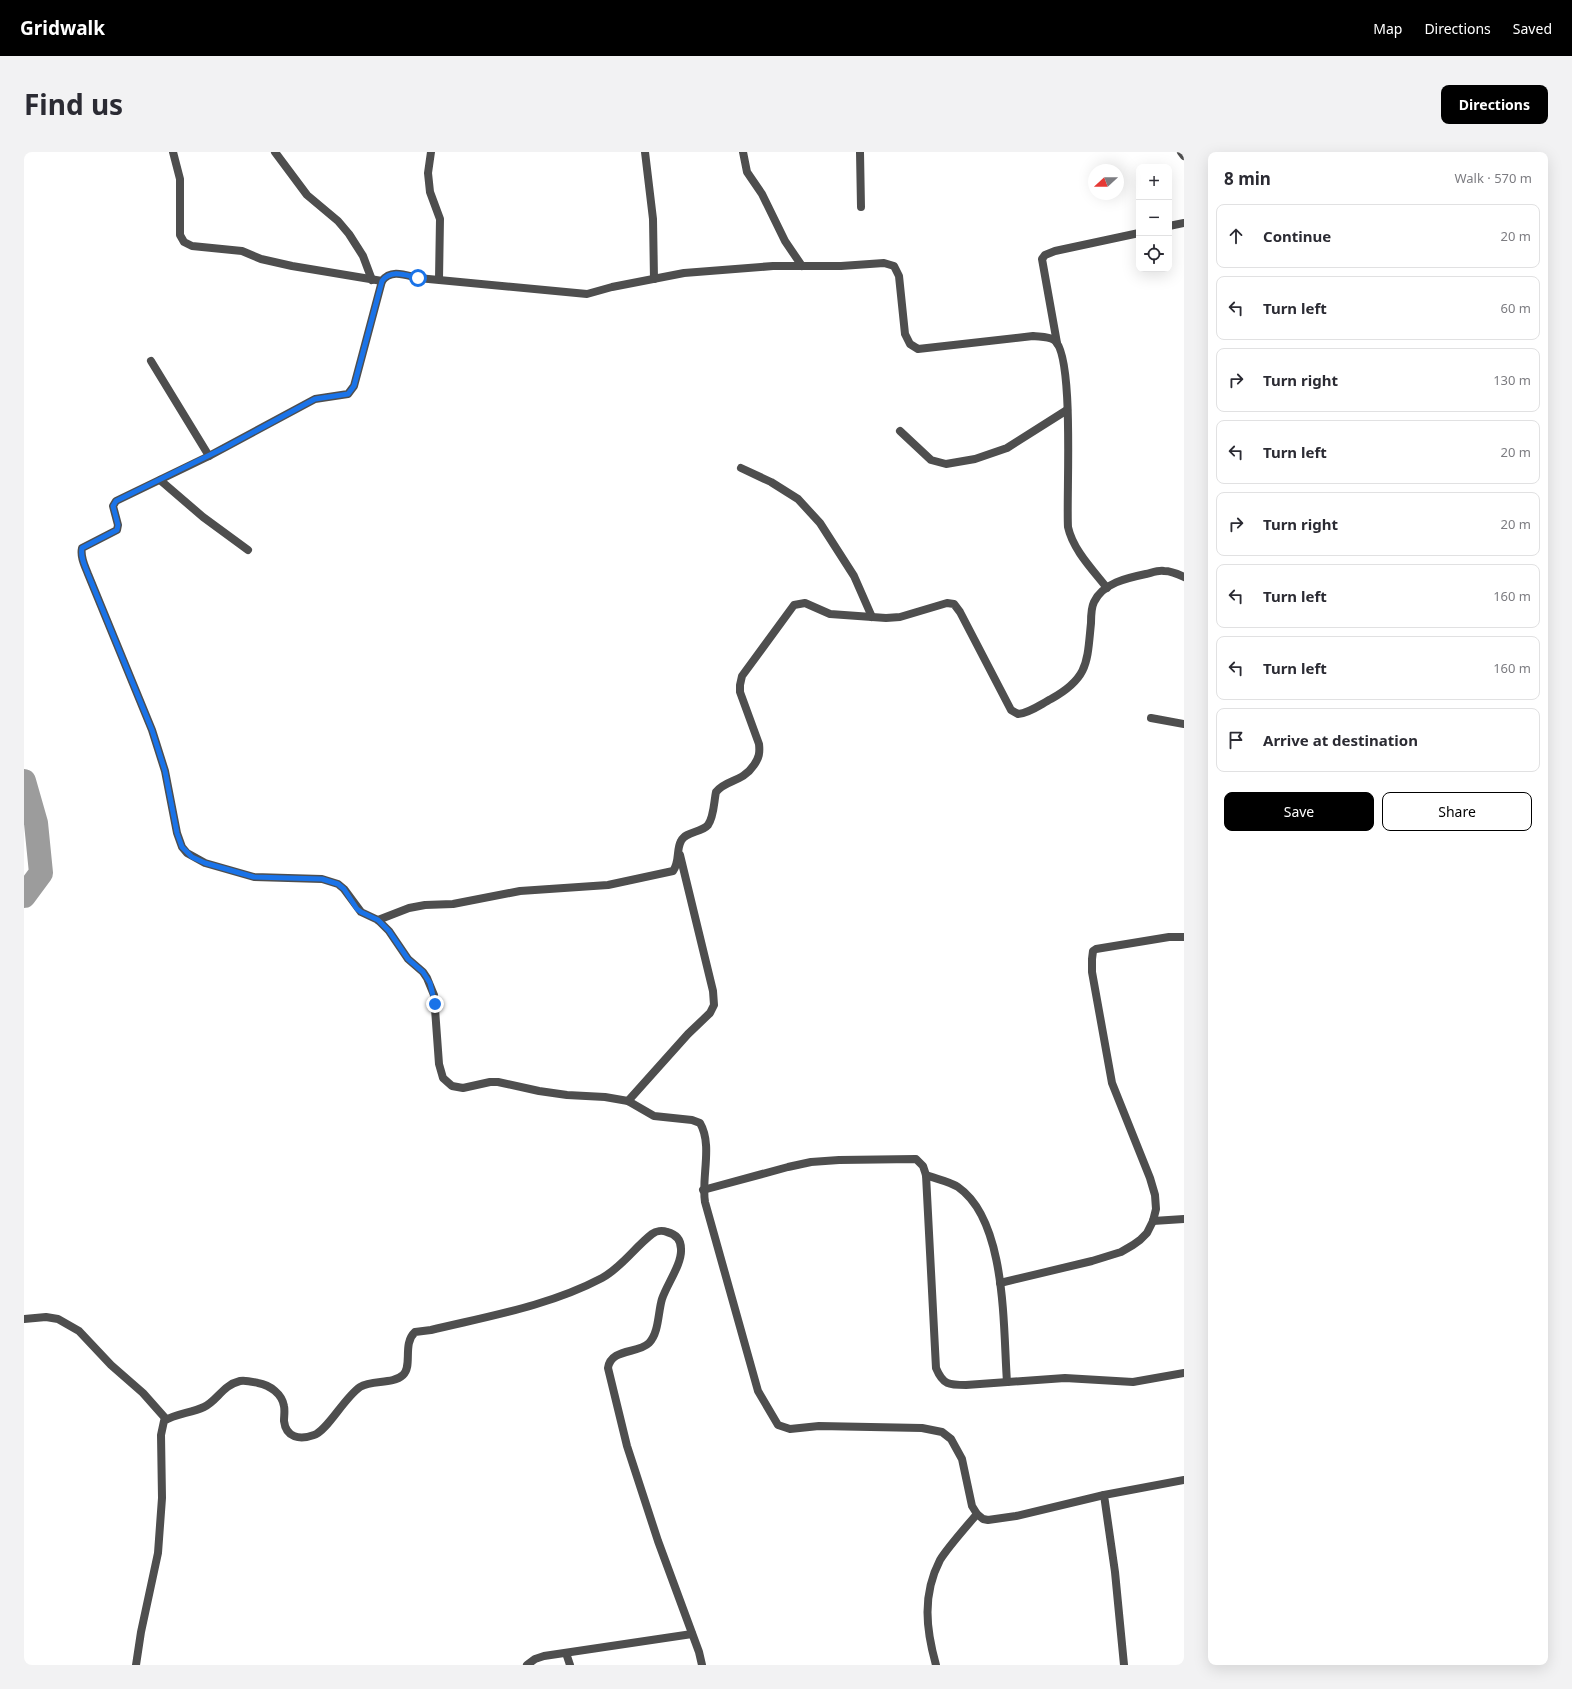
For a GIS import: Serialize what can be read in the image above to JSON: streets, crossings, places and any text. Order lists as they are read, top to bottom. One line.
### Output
{"north":"left","page":{"header":"Gridwalk","nav":["Map","Directions","Saved"],"title":"Find us","buttons":["Directions",["Save","Share"]],"heading":["8 min","Walk · 570 m"],"map_buttons":["+","−"],"list":[["Continue","20 m"],["Turn left","60 m"],["Turn right","130 m"],["Turn left","20 m"],["Turn right","20 m"],["Turn left","160 m"],["Turn left","160 m"],"Arrive at destination"]}}
